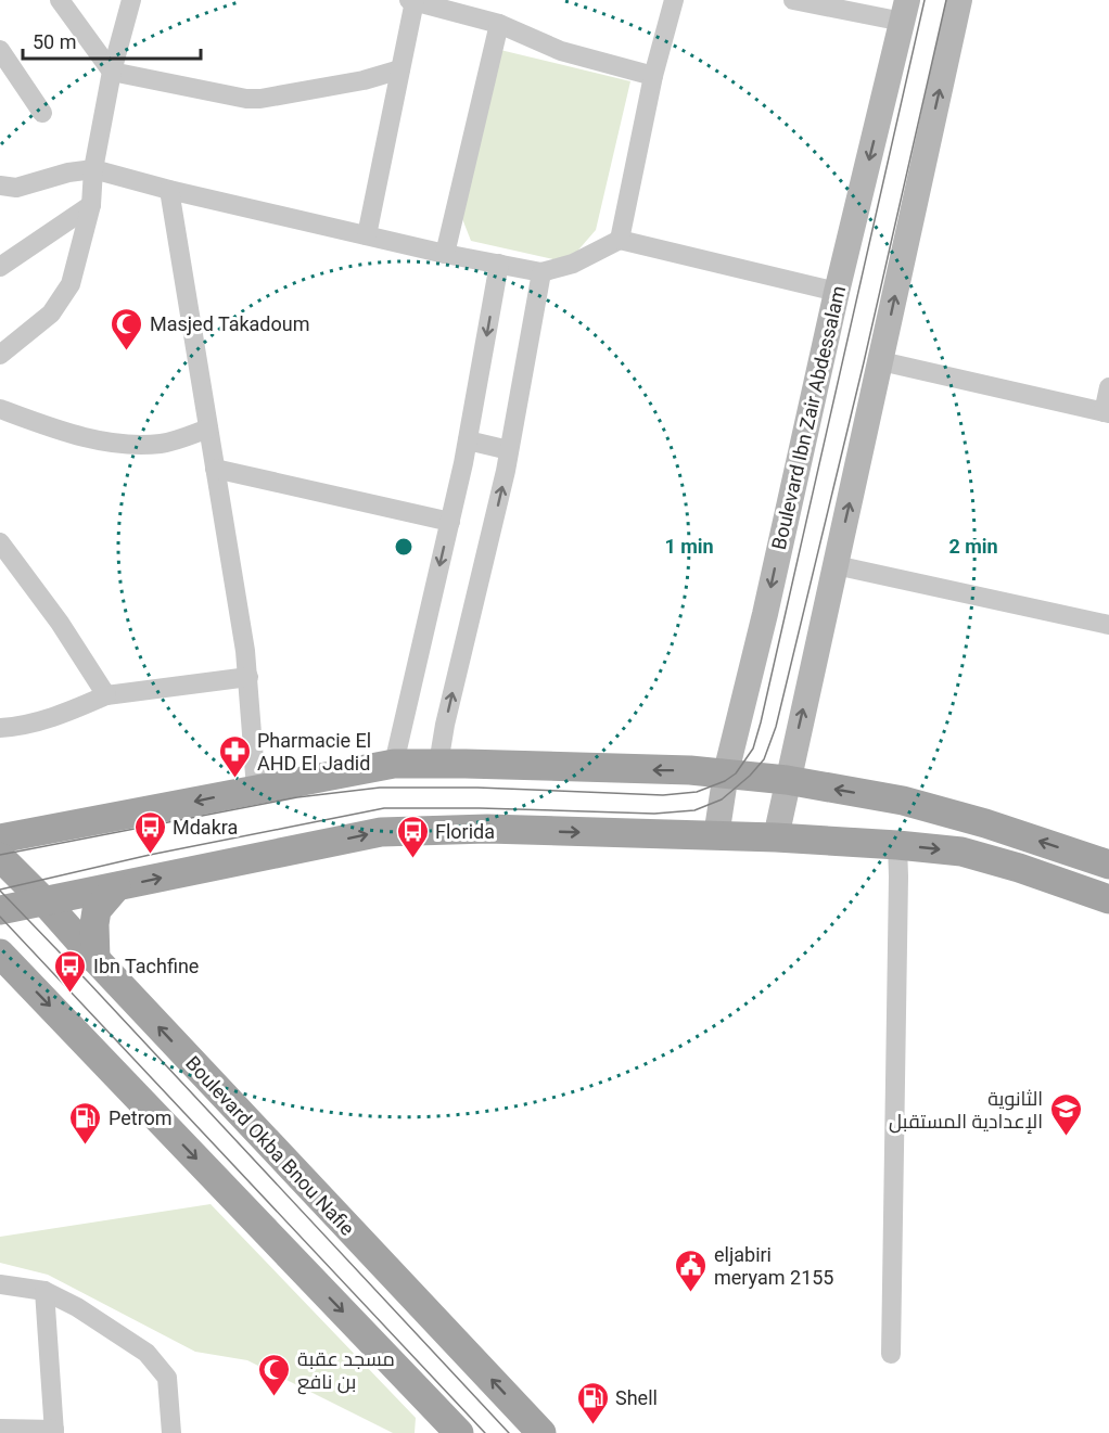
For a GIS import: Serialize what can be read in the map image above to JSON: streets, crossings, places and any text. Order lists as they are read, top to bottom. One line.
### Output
{"streets":{"main road":["Boulevard Okba Bnou Nafie"],"street":["Boulevard Ibn Zair Abdessalam"]},"places":{"mosque":["Masjed Takadoum","مسجد عقبة بن نافع"],"pharmacy":["Pharmacie El AHD El Jadid"],"bus stop":["Mdakra","Florida","Ibn Tachfine"],"school or university":["الثانوية الإعدادية المستقبل"],"fuel station":["Petrom","Shell"],"public building":["eljabiri meryam 2155"]},"scale_bar":"50 m","rings":["1 min","2 min"]}
